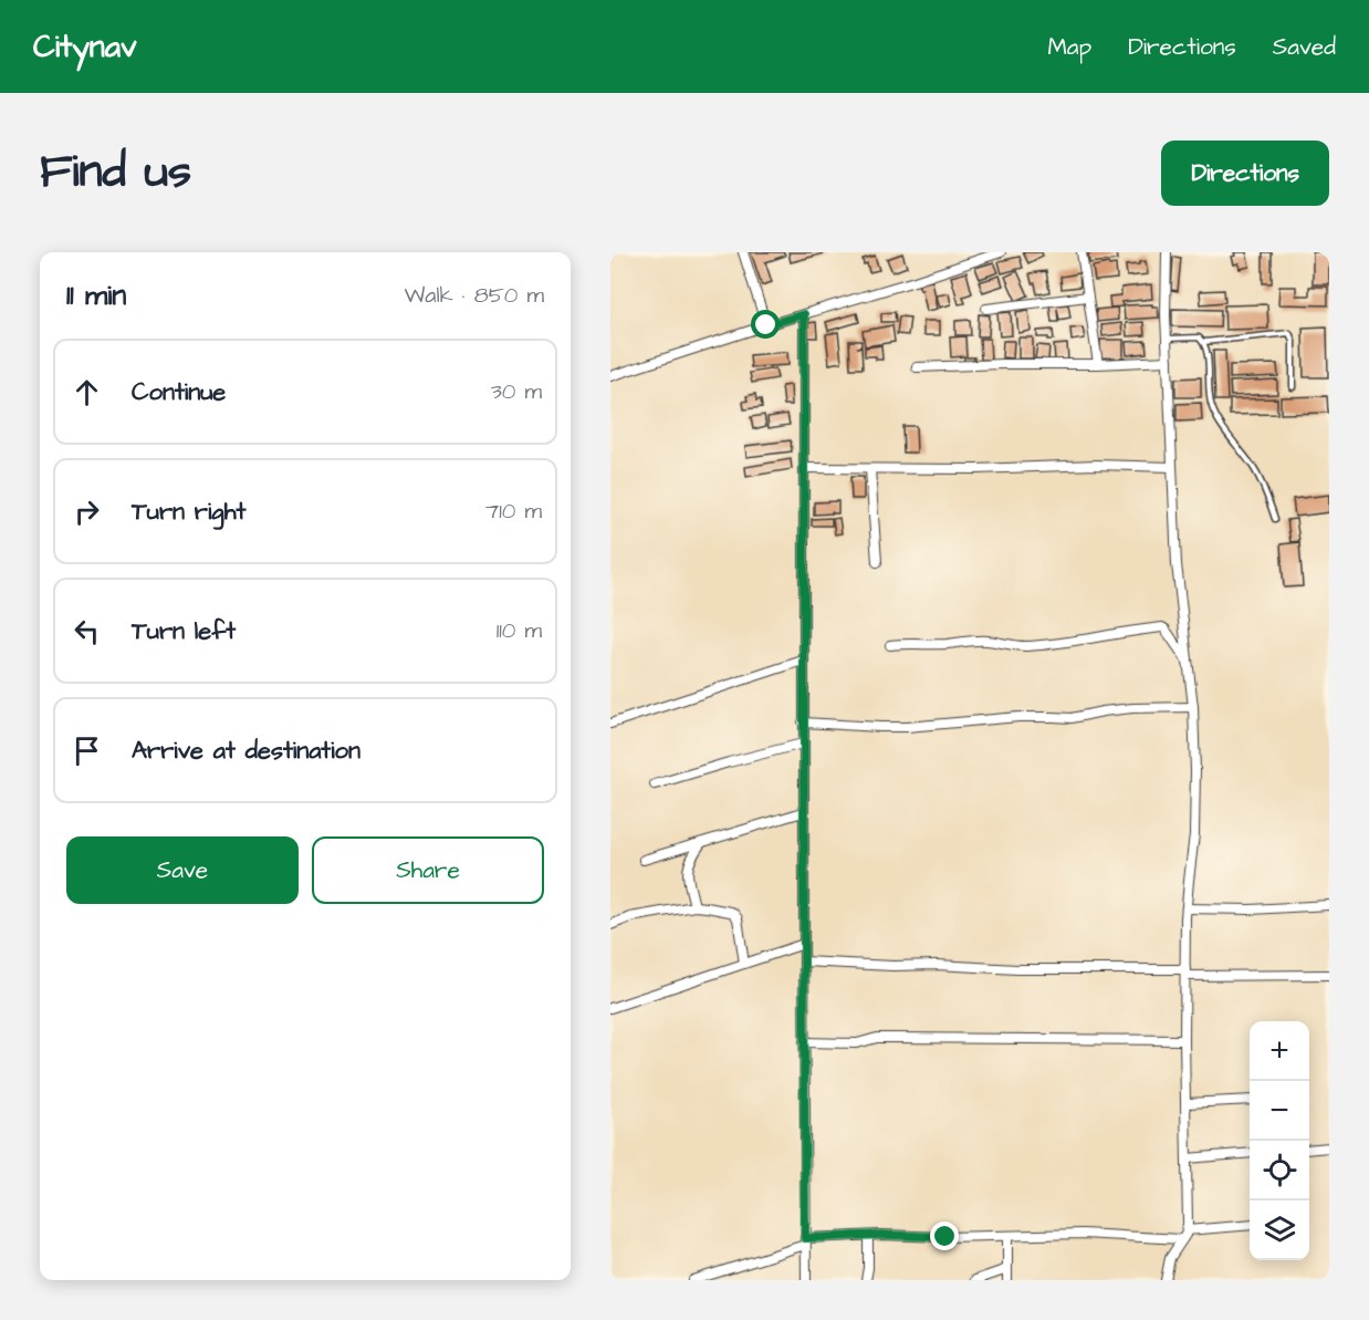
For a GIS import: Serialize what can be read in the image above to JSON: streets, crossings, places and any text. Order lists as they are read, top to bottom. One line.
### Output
{"page":{"header":"Citynav","nav":["Map","Directions","Saved"],"title":"Find us","buttons":["Directions",["Save","Share"]],"heading":["11 min","Walk · 850 m"],"list":[["Continue","30 m"],["Turn right","710 m"],["Turn left","110 m"],"Arrive at destination"],"map_buttons":["+","−"]}}
